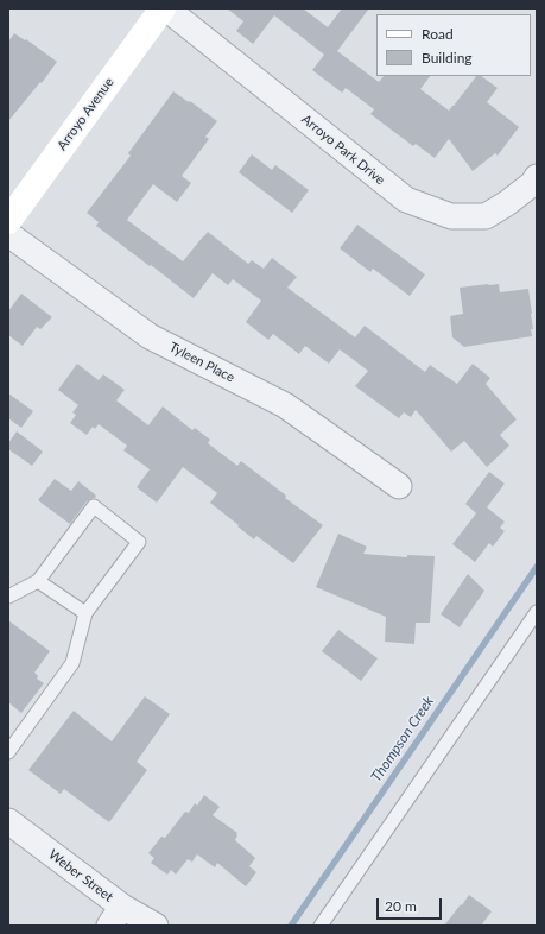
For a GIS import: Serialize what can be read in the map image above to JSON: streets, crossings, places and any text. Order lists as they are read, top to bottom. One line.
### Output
{"streets":{"street":["Arroyo Avenue","Arroyo Park Drive","Tyleen Place","Weber Street"]},"crossings":[["Arroyo Avenue","Arroyo Park Drive"]],"water":["Thompson Creek"],"legend":["Road","Building"],"scale_bar":"20 m"}
